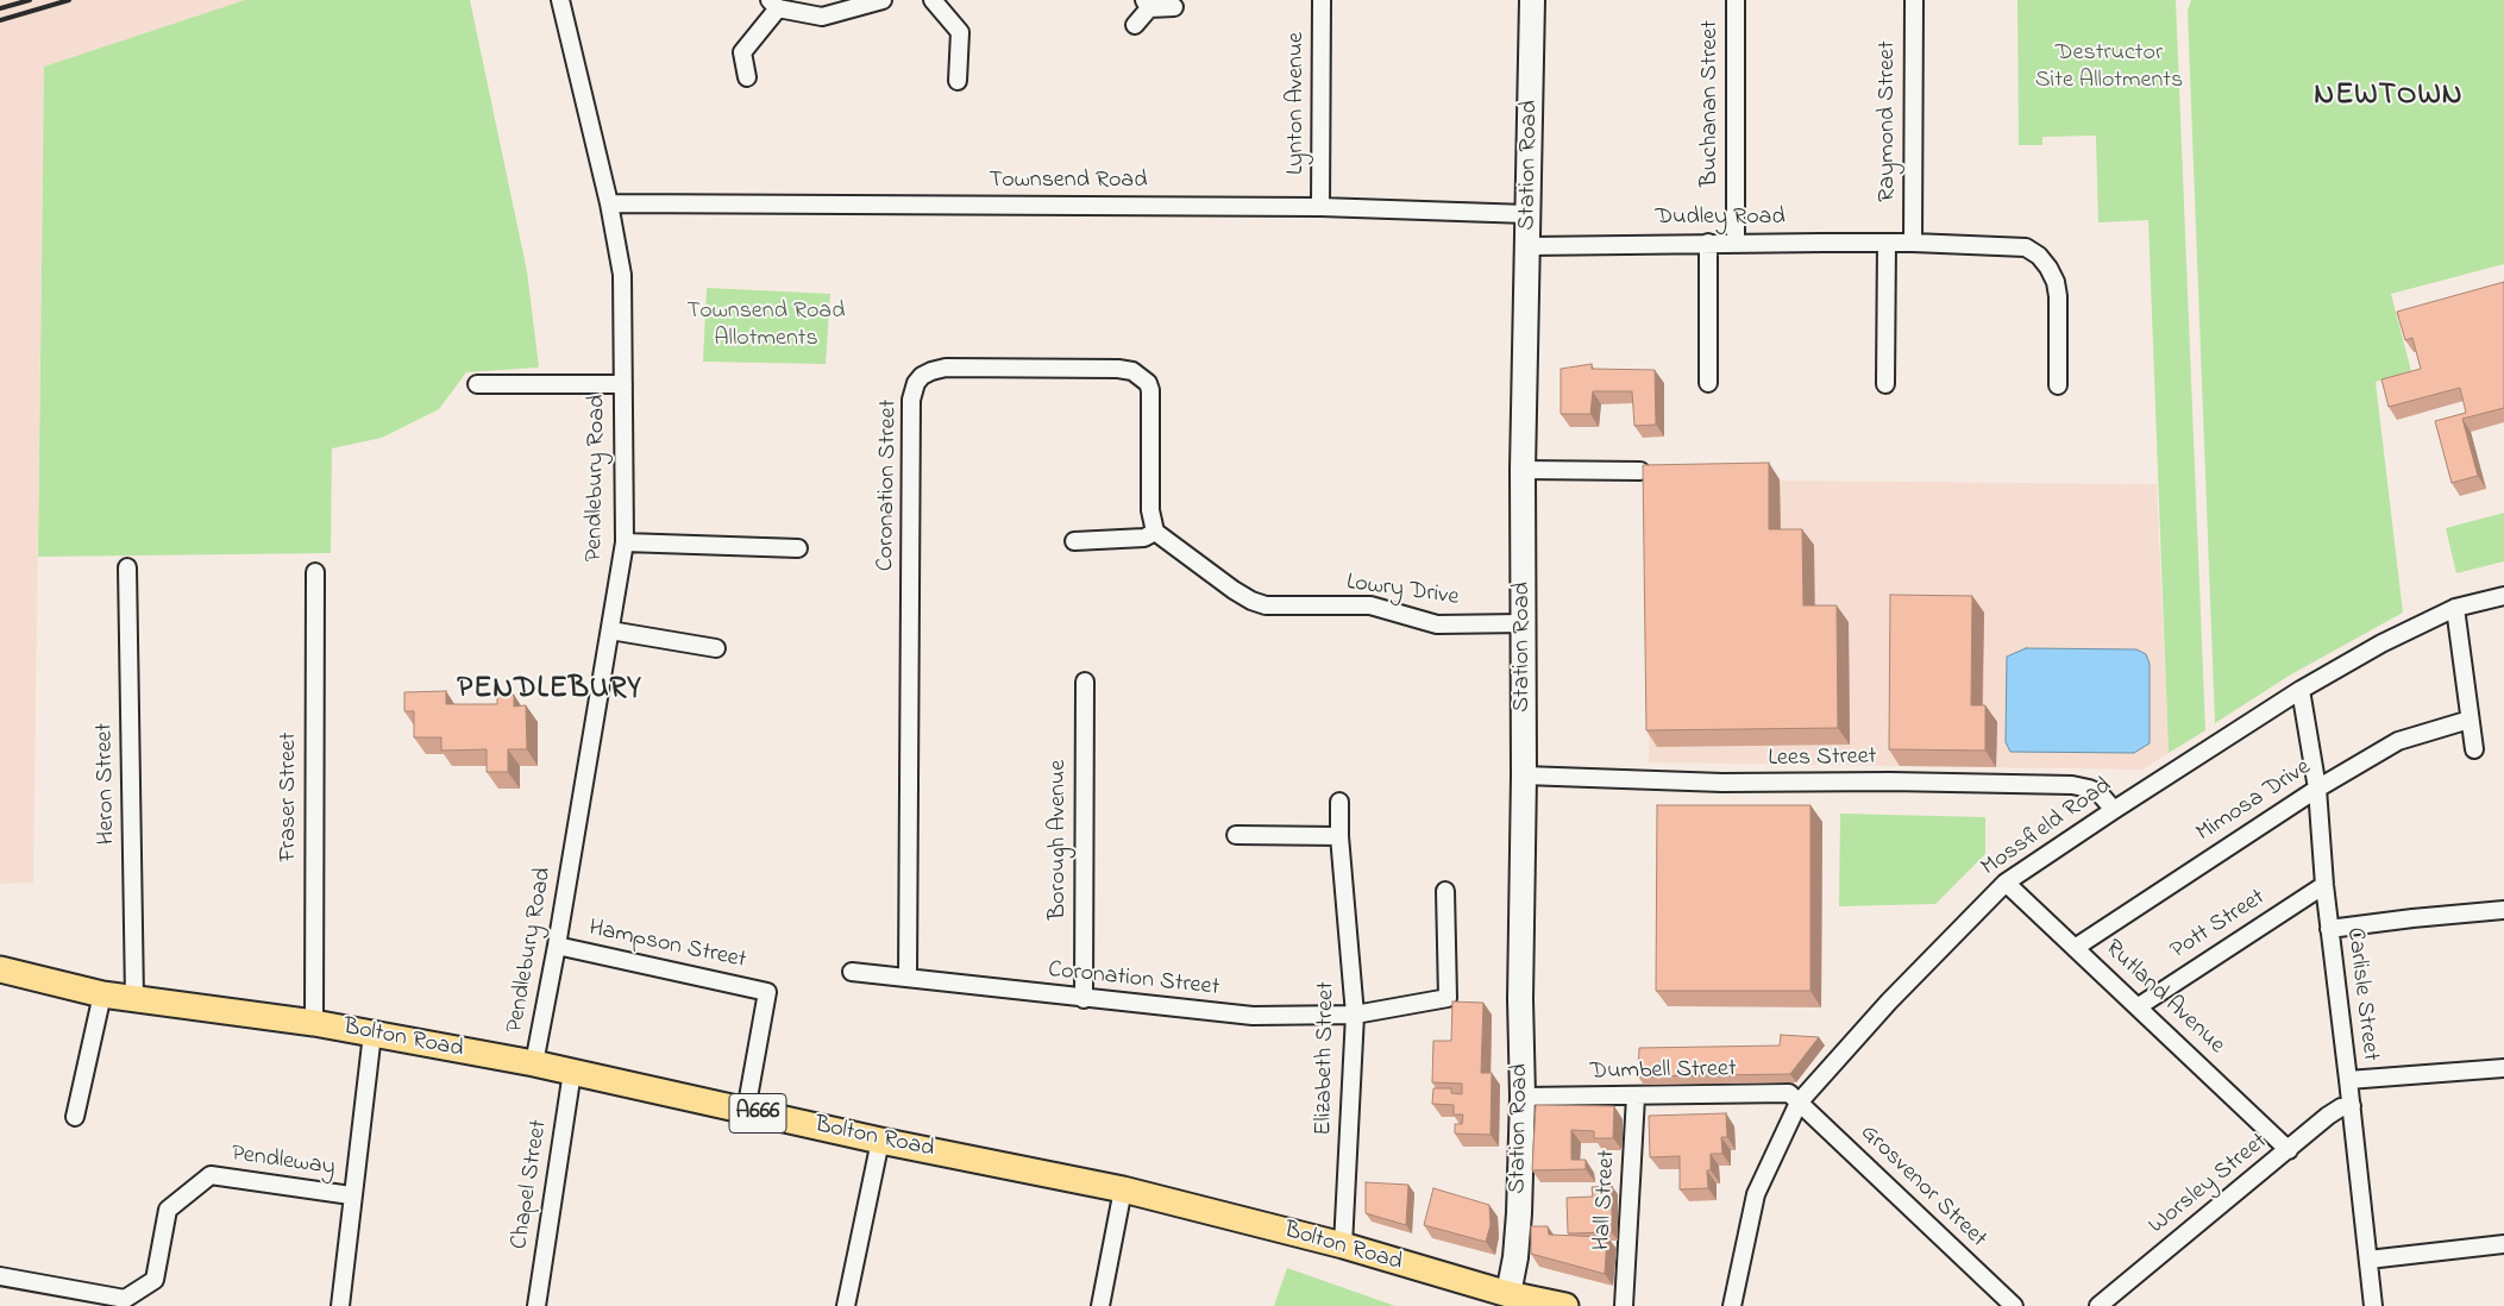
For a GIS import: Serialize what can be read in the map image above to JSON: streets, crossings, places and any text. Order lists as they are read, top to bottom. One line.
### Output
{"streets":{"main road":["Station Road","Bolton Road","A666"],"street":["Lynton Avenue","Buchanan Street","Raymond Street","Townsend Road","Dudley Road","Pendlebury Road","Coronation Street","Lowry Drive","Lees Street","Heron Street","Fraser Street","Mimosa Drive","Mossfield Road","Borough Avenue","Pott Street","Hampson Street","Carlisle Street","Rutland Avenue","Elizabeth Street","Dumbell Street","Pendleway","Chapel Street","Worsley Street","Grosvenor Street","Hall Street"]},"crossings":[["Lynton Avenue","Townsend Road"],["Buchanan Street","Dudley Road"],["Raymond Street","Dudley Road"],["Station Road","Townsend Road"],["Station Road","Dudley Road"],["Station Road","Lowry Drive"],["Station Road","Lees Street"],["Station Road","Bolton Road"],["Station Road","Dumbell Street"],["Townsend Road","Pendlebury Road"],["Pendlebury Road","Hampson Street"],["Pendlebury Road","Bolton Road"],["Coronation Street","Lowry Drive"],["Coronation Street","Borough Avenue"],["Coronation Street","Elizabeth Street"],["Lees Street","Mossfield Road"],["Heron Street","Bolton Road"],["Fraser Street","Bolton Road"],["Mimosa Drive","Carlisle Street"],["Mimosa Drive","Rutland Avenue"],["Mossfield Road","Carlisle Street"],["Mossfield Road","Rutland Avenue"],["Mossfield Road","Dumbell Street"],["Mossfield Road","Grosvenor Street"],["Pott Street","Carlisle Street"],["Pott Street","Rutland Avenue"],["Hampson Street","Bolton Road"],["Carlisle Street","Worsley Street"],["Rutland Avenue","Worsley Street"],["Bolton Road","Elizabeth Street"],["Bolton Road","Chapel Street"],["Dumbell Street","Grosvenor Street"],["Dumbell Street","Hall Street"]],"districts":["NEWTOWN","PENDLEBURY"],"parks":["Destructor Site Allotments","Townsend Road Allotments"]}
